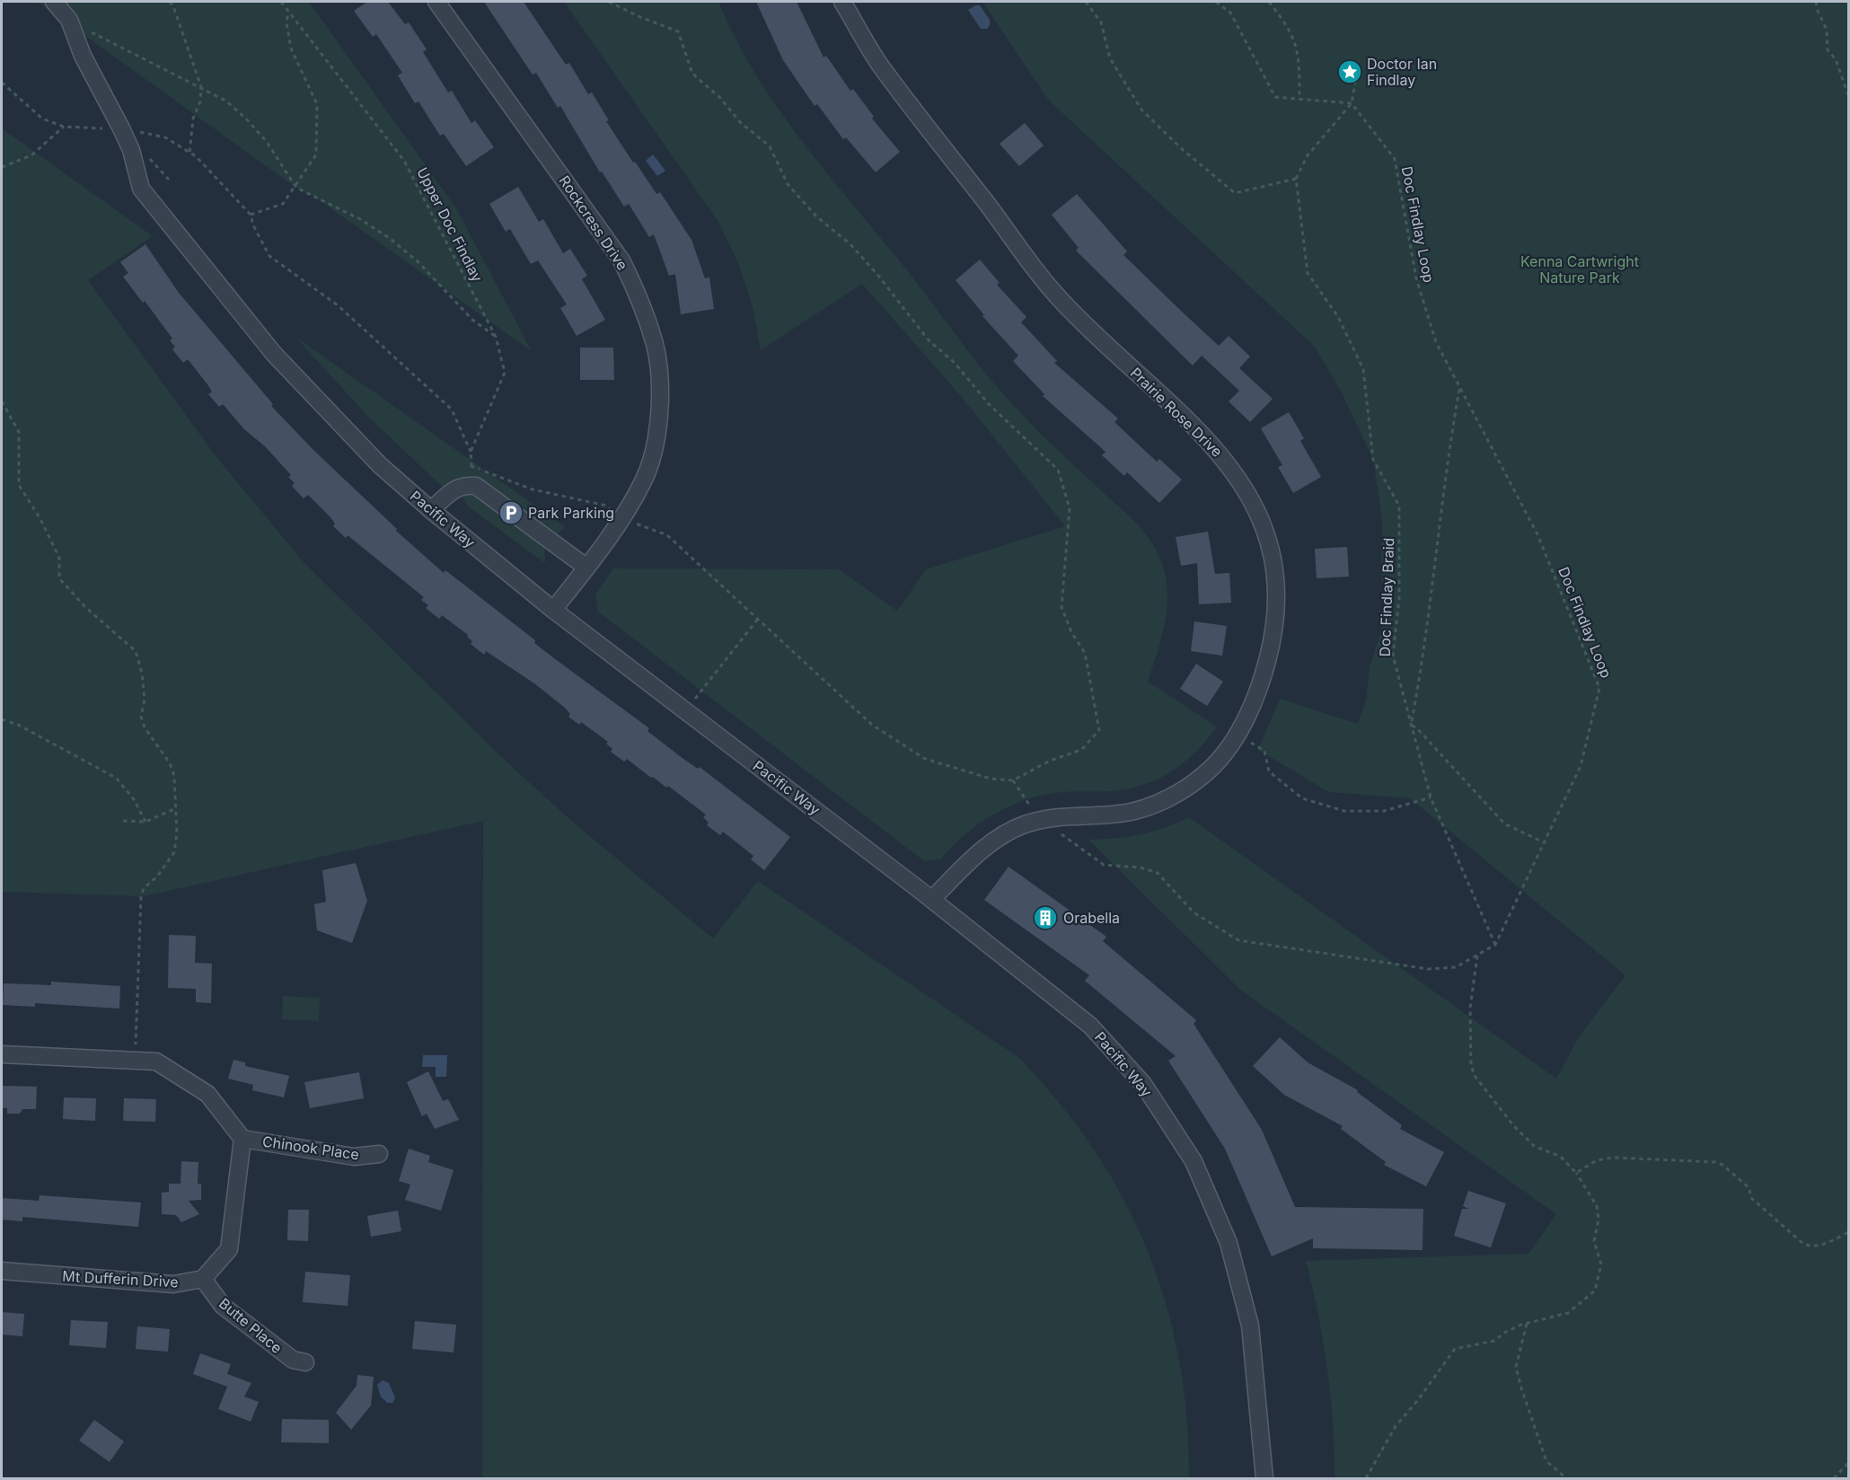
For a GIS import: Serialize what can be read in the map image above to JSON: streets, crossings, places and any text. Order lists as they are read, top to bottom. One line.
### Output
{"streets":{"street":["Rockcress Drive","Prairie Rose Drive","Pacific Way","Chinook Place","Mt Dufferin Drive","Butte Place"],"path":["Upper Doc Findlay","Doc Findlay Loop","Doc Findlay Braid"]},"crossings":[["Rockcress Drive","Pacific Way"],["Doc Findlay Loop","Doc Findlay Braid"],["Prairie Rose Drive","Pacific Way"],["Mt Dufferin Drive","Butte Place"]],"parks":["Kenna Cartwright Nature Park"],"places":{"place":["Doctor Ian Findlay"],"parking":["Park Parking"],"building":["Orabella"]}}
